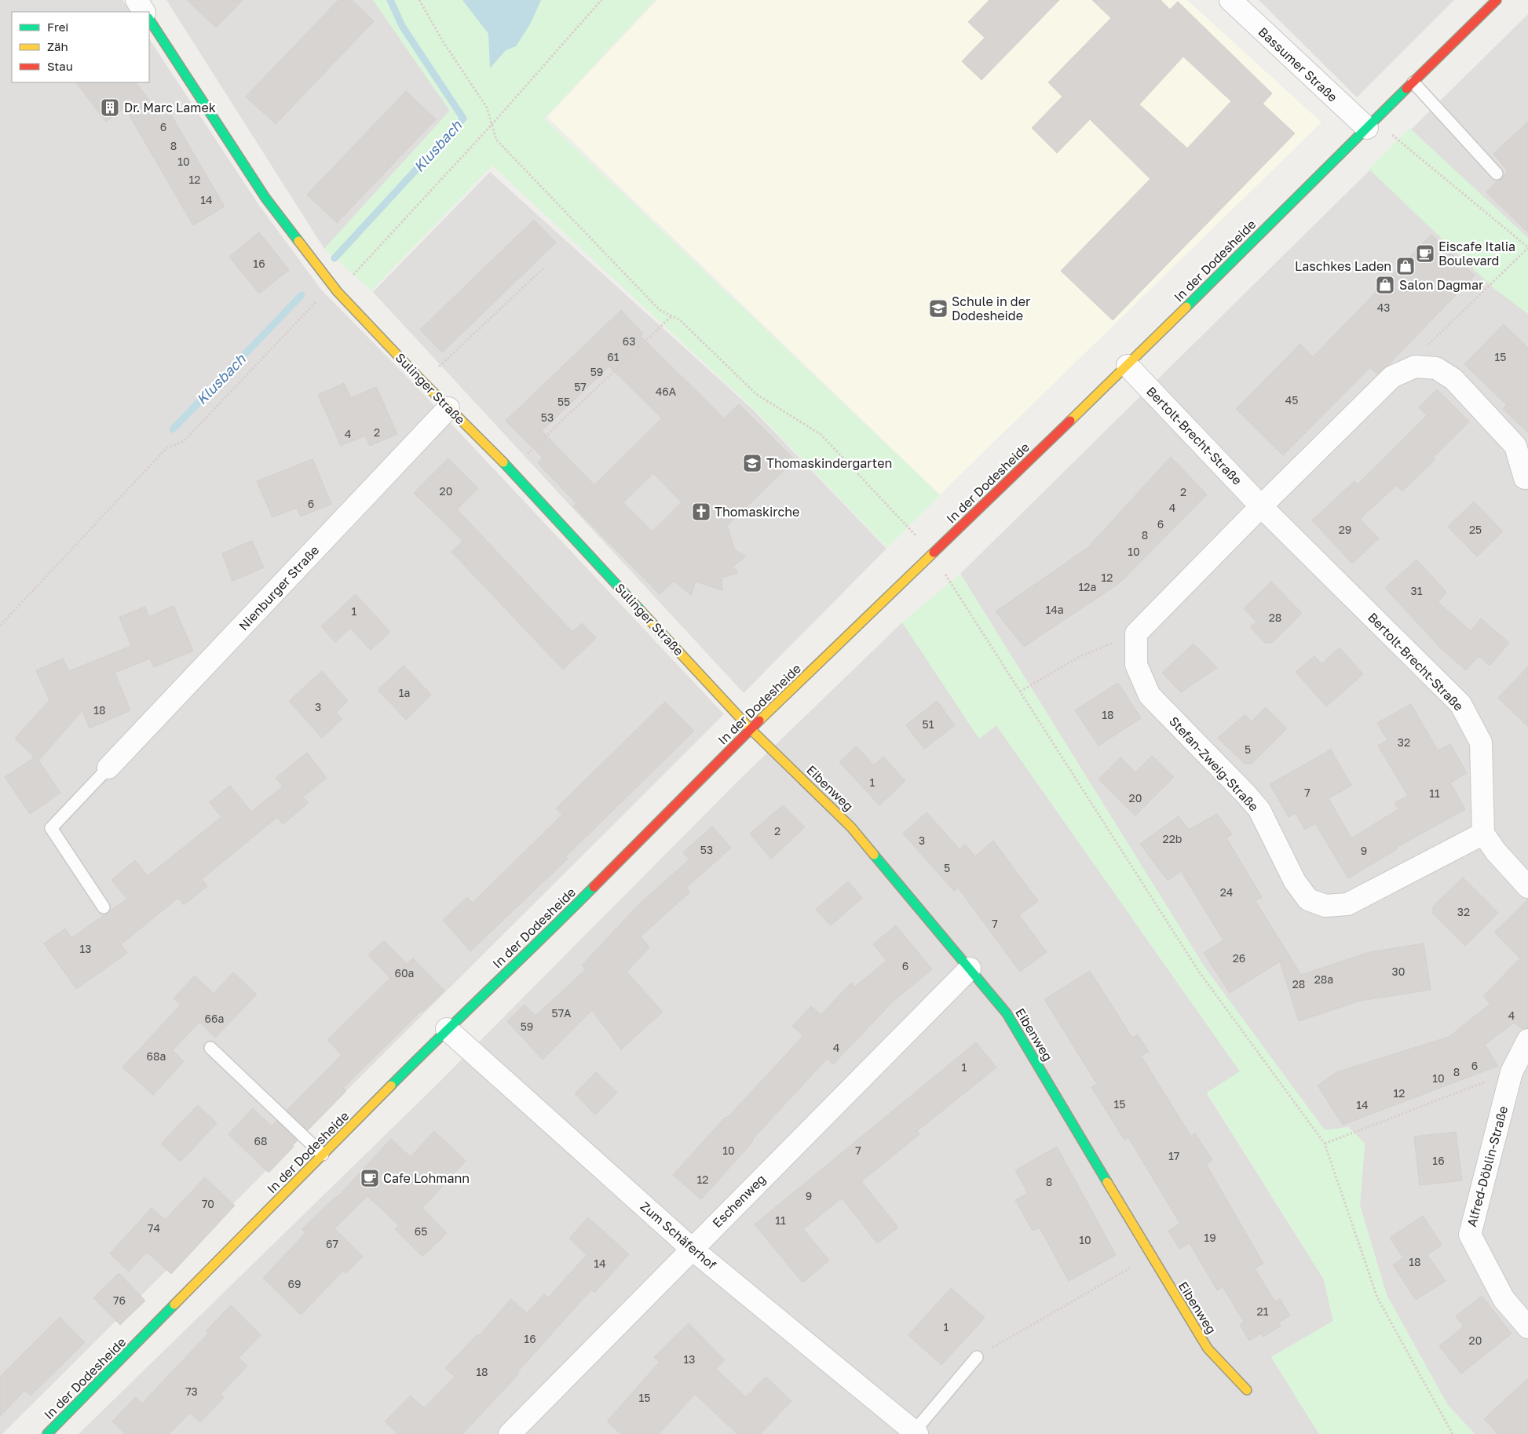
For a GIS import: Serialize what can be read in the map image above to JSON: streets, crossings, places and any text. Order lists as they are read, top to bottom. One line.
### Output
{"streets":{"street":["Bassumer Straße","In der Dodesheide","Sulinger Straße","Bertolt-Brecht-Straße","Nienburger Straße","Stefan-Zweig-Straße","Eibenweg","Alfred-Döblin-Straße","Eschenweg","Zum Schäferhof"]},"crossings":[["Bassumer Straße","In der Dodesheide"],["In der Dodesheide","Sulinger Straße"],["In der Dodesheide","Bertolt-Brecht-Straße"],["In der Dodesheide","Eibenweg"],["In der Dodesheide","Zum Schäferhof"],["Sulinger Straße","Nienburger Straße"],["Sulinger Straße","Eibenweg"],["Bertolt-Brecht-Straße","Stefan-Zweig-Straße"],["Eibenweg","Eschenweg"],["Eschenweg","Zum Schäferhof"]],"water":["Klusbach"],"places":{"building":["Dr. Marc Lamek"],"cafe":["Eiscafe Italia Boulevard","Cafe Lohmann"],"shop":["Laschkes Laden","Salon Dagmar"],"school or university":["Schule in der Dodesheide","Thomaskindergarten"],"church":["Thomaskirche"]},"house_numbers":["6","8","10","12","14","16","43","63","61","15","59","57","46A","45","55","53","2","4","20","2","6","4","6","29","25","8","10","12","12a","31","14a","1","28","1a","3","18","18","51","32","5","1","7","11","20","2","22b","3","53","9","5","24","32","7","13","26","6","30","60a","28a","28","57A","4","66a","59","4","68a","6","1","8","10","12","15","14","68","10","7","17","16","12","8","9","70","11","74","65","19","10","67","18","14","69","76","21","1","16","20","13","18","73","15"],"legend":["Frei","Zäh","Stau"]}
